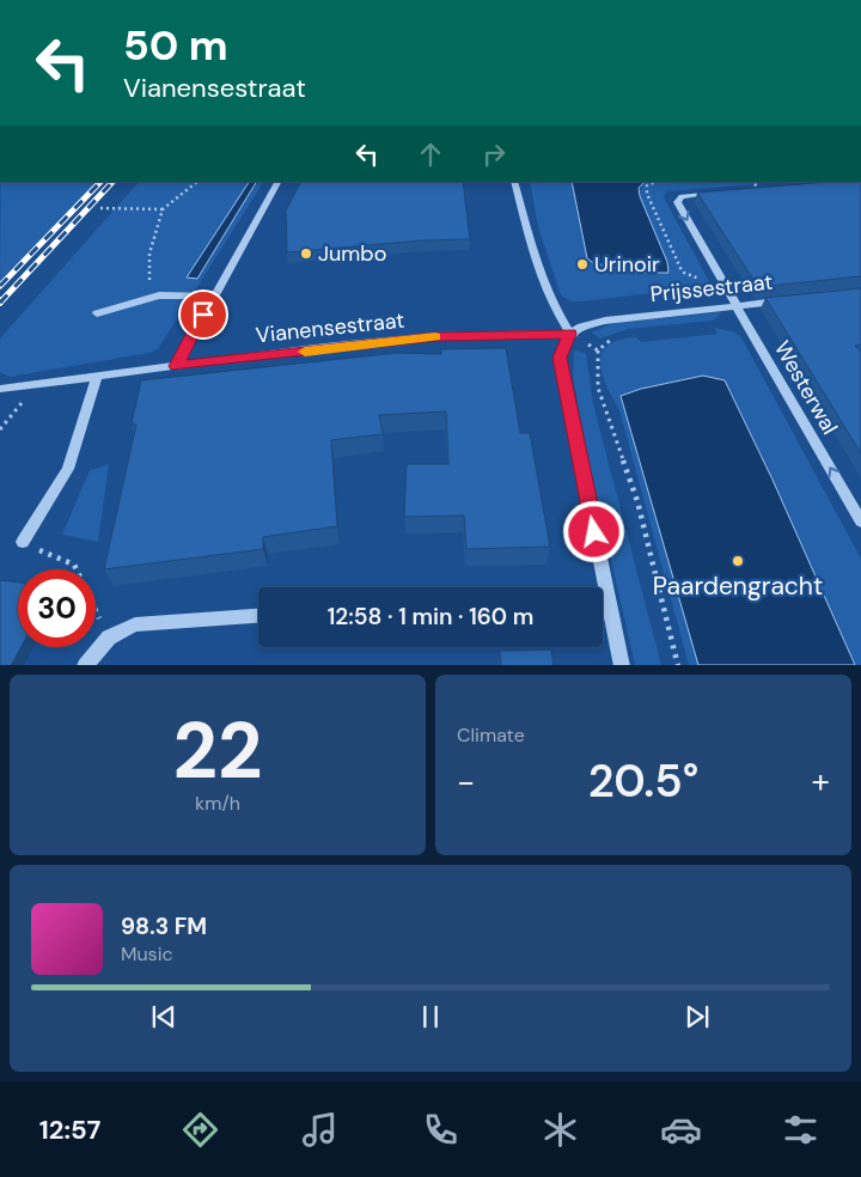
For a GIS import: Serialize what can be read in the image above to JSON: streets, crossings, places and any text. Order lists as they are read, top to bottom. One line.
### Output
{"streets":{"street":["Prijssestraat","Vianensestraat","Westerwal"]},"crossings":[["Prijssestraat","Vianensestraat"],["Prijssestraat","Westerwal"]],"places":["Jumbo","Urinoir","Paardengracht"],"page":{"turn":["50 m","Vianensestraat"],"limit":"30","trip":"12:58 · 1 min · 160 m","tile":[["22","km/h"],"Climate"],"heat":["−","20.5°","+"],"song":["98.3 FM","Music"],"tabs":"12:57"}}
